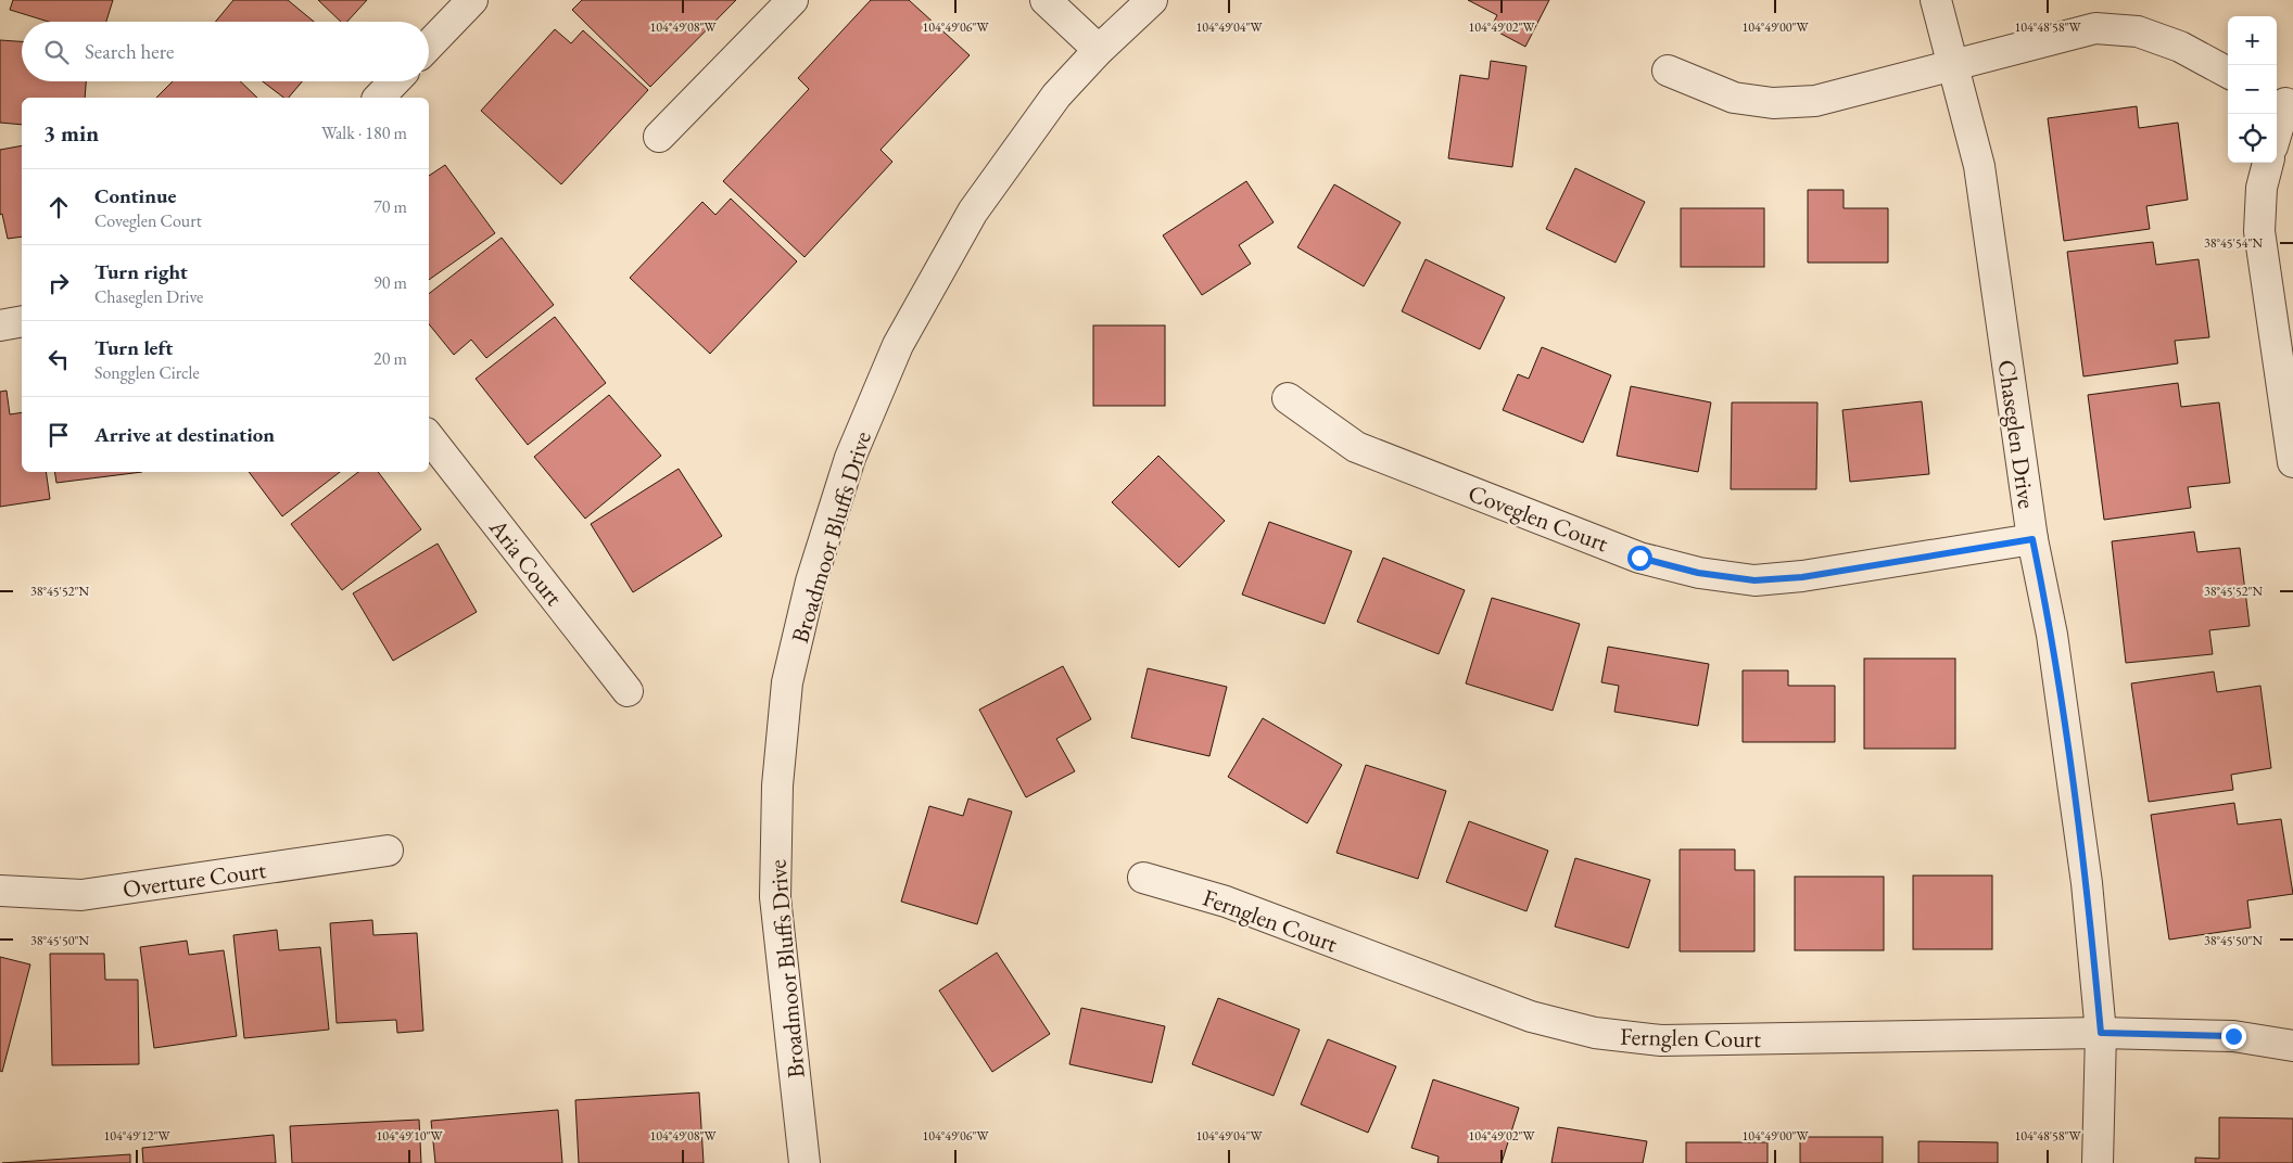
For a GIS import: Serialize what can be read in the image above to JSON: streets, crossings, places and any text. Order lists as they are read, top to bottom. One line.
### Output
{"streets":{"street":["Chaseglen Drive","Coveglen Court","Broadmoor Bluffs Drive","Aria Court","Overture Court","Fernglen Court"]},"crossings":[["Chaseglen Drive","Coveglen Court"],["Chaseglen Drive","Fernglen Court"]],"page":{"map_buttons":["+","−"],"search":"Search here","heading":["3 min","Walk · 180 m"],"list":[["Continue","Coveglen Court","70 m"],["Turn right","Chaseglen Drive","90 m"],["Turn left","Songglen Circle","20 m"],"Arrive at destination"]},"coordinates":["104°49'08\"W","104°49'06\"W","104°49'04\"W","104°49'02\"W","104°49'00\"W","104°48'58\"W","38°45'54\"N","38°45'52\"N","38°45'50\"N","104°49'12\"W","104°49'10\"W"]}
